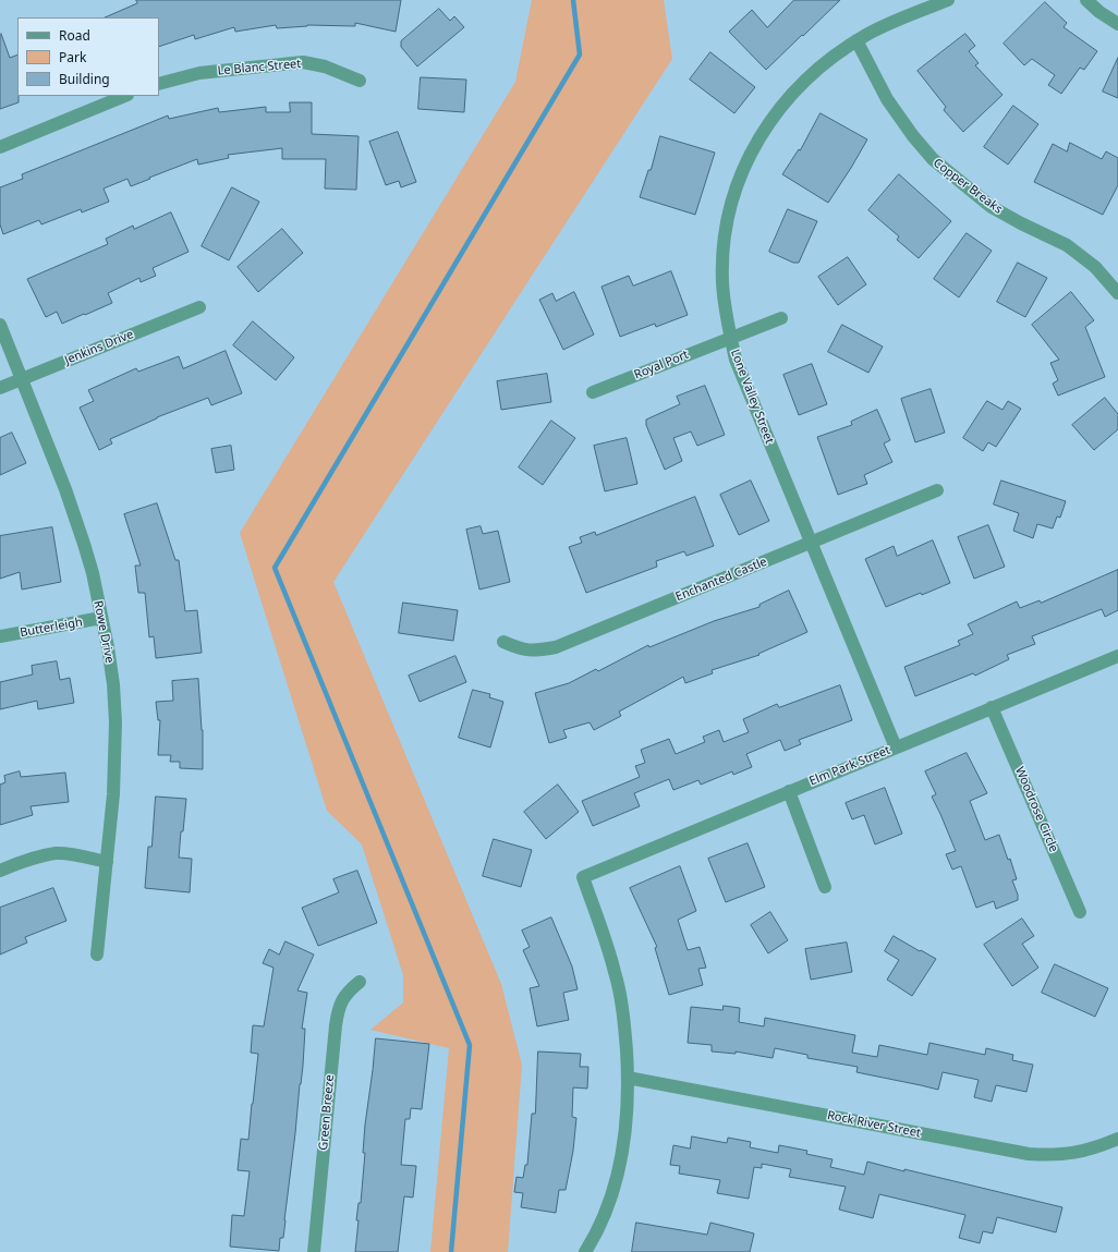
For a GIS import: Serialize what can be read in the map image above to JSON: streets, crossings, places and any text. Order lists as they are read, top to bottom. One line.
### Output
{"streets":{"street":["Le Blanc Street","Copper Breaks","Jenkins Drive","Royal Port","Lone Valley Street","Enchanted Castle","Butterleigh","Rowe Drive","Elm Park Street","Woodrose Circle","Green Breeze","Rock River Street"]},"crossings":[["Copper Breaks","Lone Valley Street"],["Jenkins Drive","Rowe Drive"],["Royal Port","Lone Valley Street"],["Lone Valley Street","Enchanted Castle"],["Lone Valley Street","Elm Park Street"],["Butterleigh","Rowe Drive"],["Elm Park Street","Woodrose Circle"],["Elm Park Street","Rock River Street"]],"legend":["Road","Park","Building"]}
